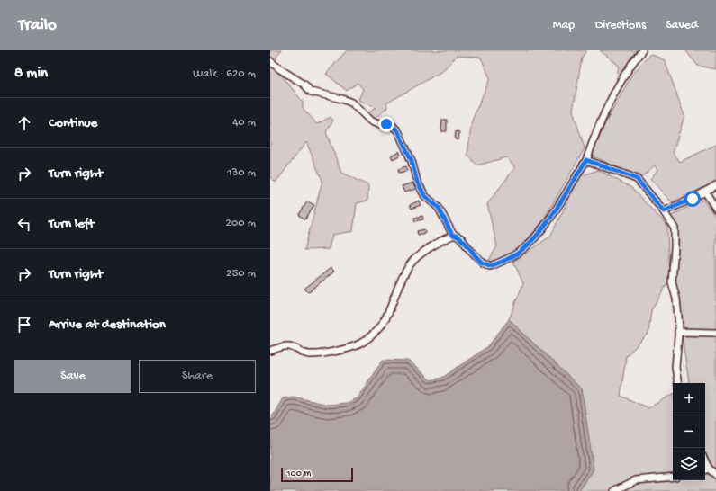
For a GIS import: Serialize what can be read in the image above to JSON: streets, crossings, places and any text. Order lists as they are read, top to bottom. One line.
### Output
{"scale_bar":"100 m","page":{"header":"Trailo","nav":["Map","Directions","Saved"],"heading":["8 min","Walk · 620 m"],"list":[["Continue","40 m"],["Turn right","130 m"],["Turn left","200 m"],["Turn right","250 m"],"Arrive at destination"],"buttons":["Save","Share"],"map_buttons":["+","−"],"scale":"100 m"}}
